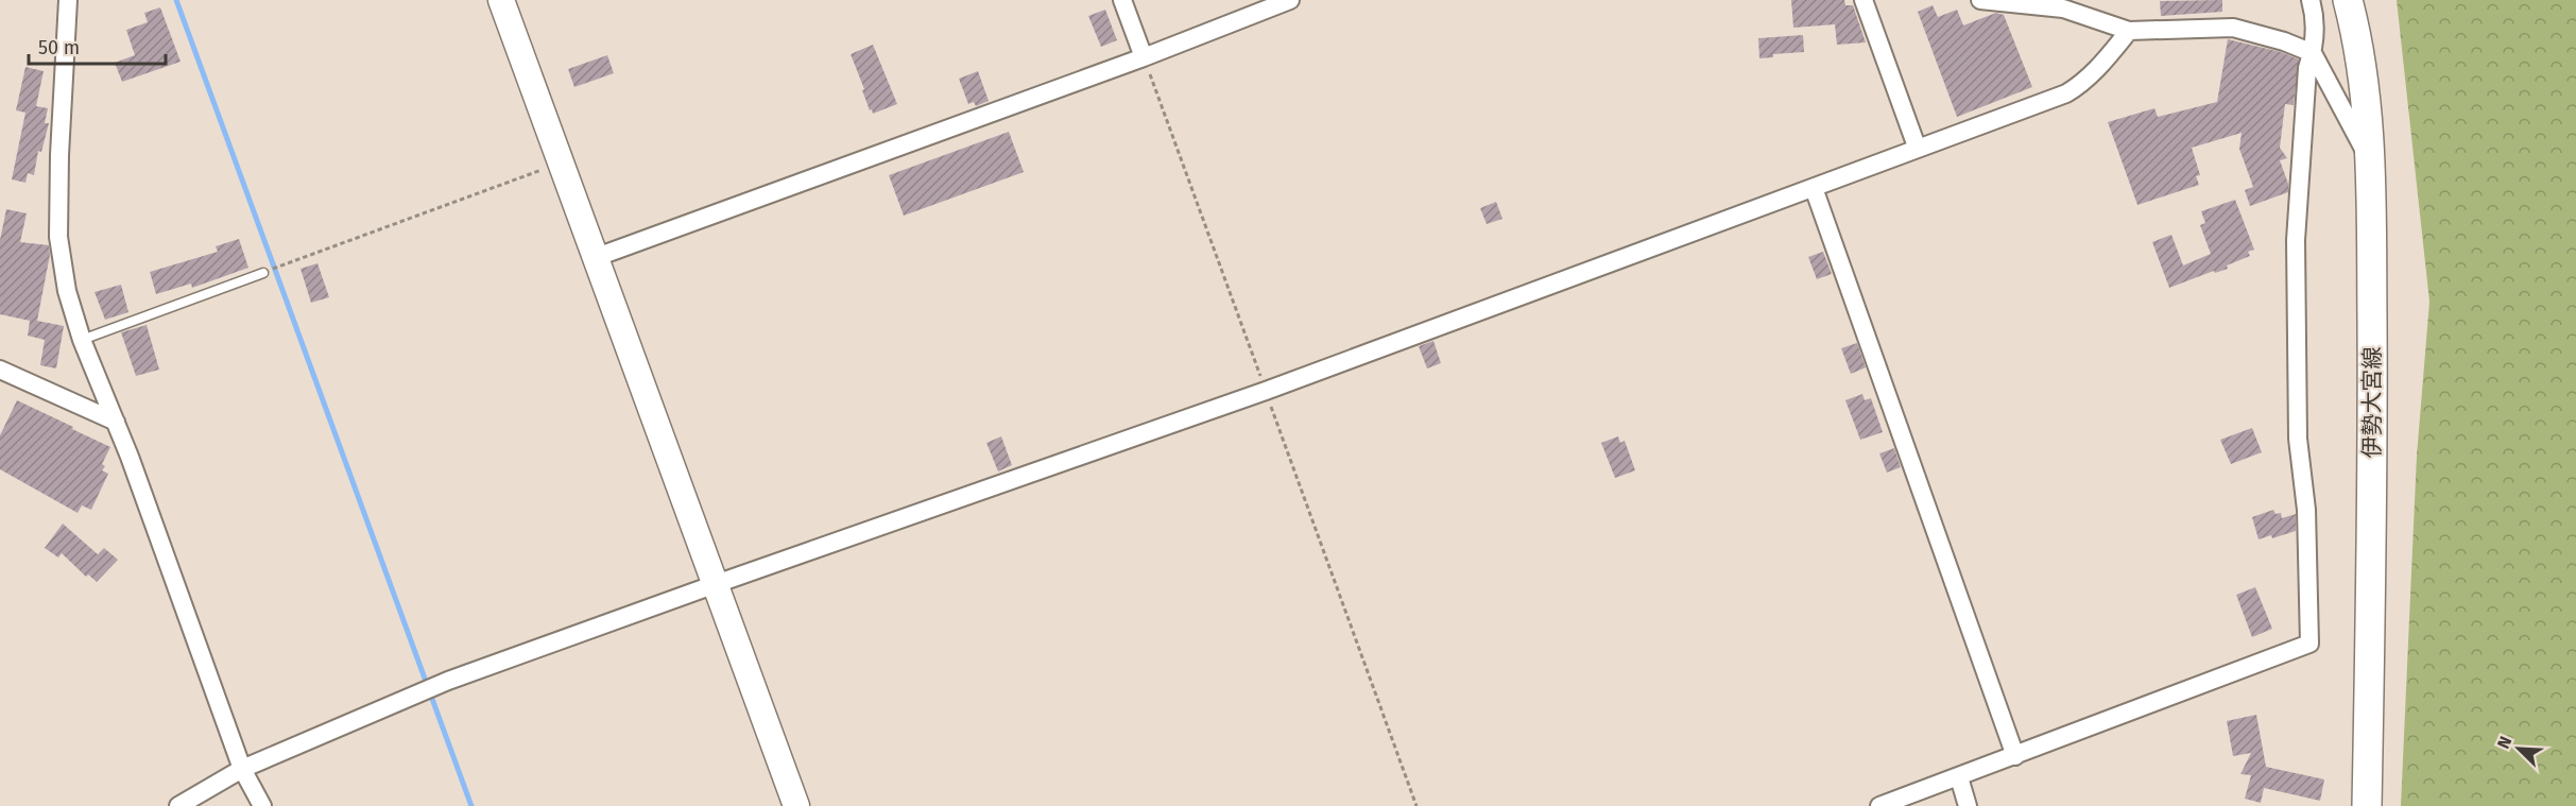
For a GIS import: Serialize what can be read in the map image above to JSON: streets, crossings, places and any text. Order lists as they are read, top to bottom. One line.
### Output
{"streets":{"main road":["伊勢大宮線"]},"scale_bar":"50 m","north":"top left"}
